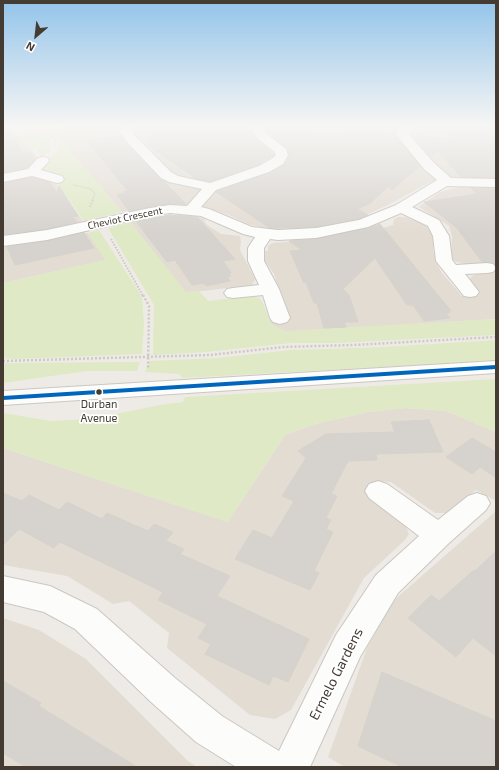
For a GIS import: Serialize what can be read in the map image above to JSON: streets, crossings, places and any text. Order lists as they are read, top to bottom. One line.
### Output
{"streets":{"street":["Cheviot Crescent","Ermelo Gardens"]},"places":["Durban Avenue"],"north":"bottom left"}
